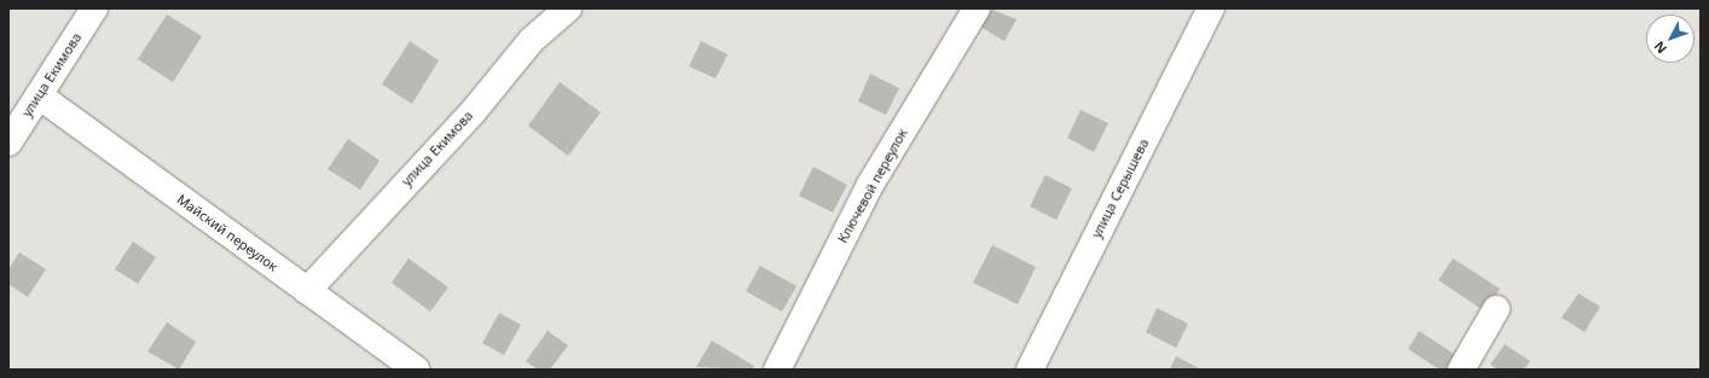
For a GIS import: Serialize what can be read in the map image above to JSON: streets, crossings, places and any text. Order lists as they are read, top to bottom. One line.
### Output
{"streets":{"street":["улица Екимова","Ключевой переулок","улица Серышева","Майский переулок"]},"crossings":[["улица Екимова","Майский переулок"]],"north":"bottom left"}
